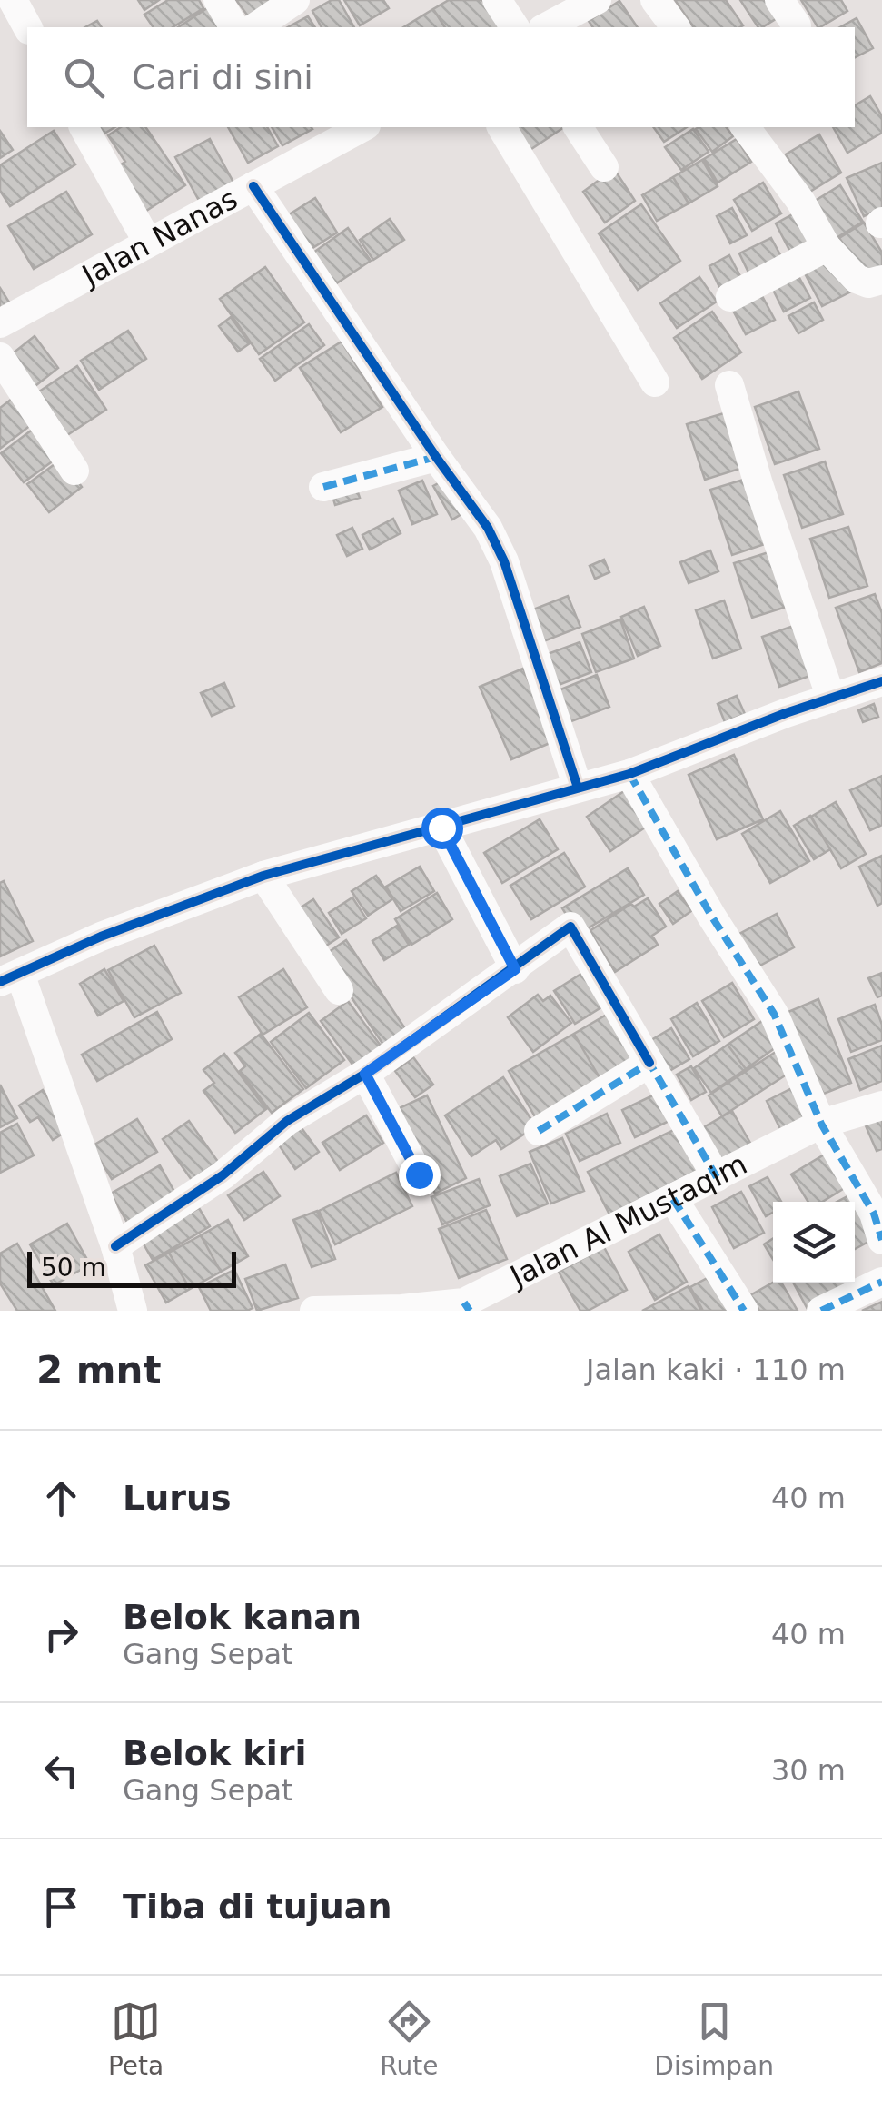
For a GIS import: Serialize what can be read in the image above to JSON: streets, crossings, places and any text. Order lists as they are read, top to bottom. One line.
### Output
{"streets":{"street":["Jalan Nanas","Jalan Al Mustaqim"]},"scale_bar":"50 m","page":{"search":"Cari di sini","scale":"50 m","heading":["2 mnt","Jalan kaki · 110 m"],"list":[["Lurus","40 m"],["Belok kanan","Gang Sepat","40 m"],["Belok kiri","Gang Sepat","30 m"],"Tiba di tujuan"],"nav":["Peta","Rute","Disimpan"]}}
